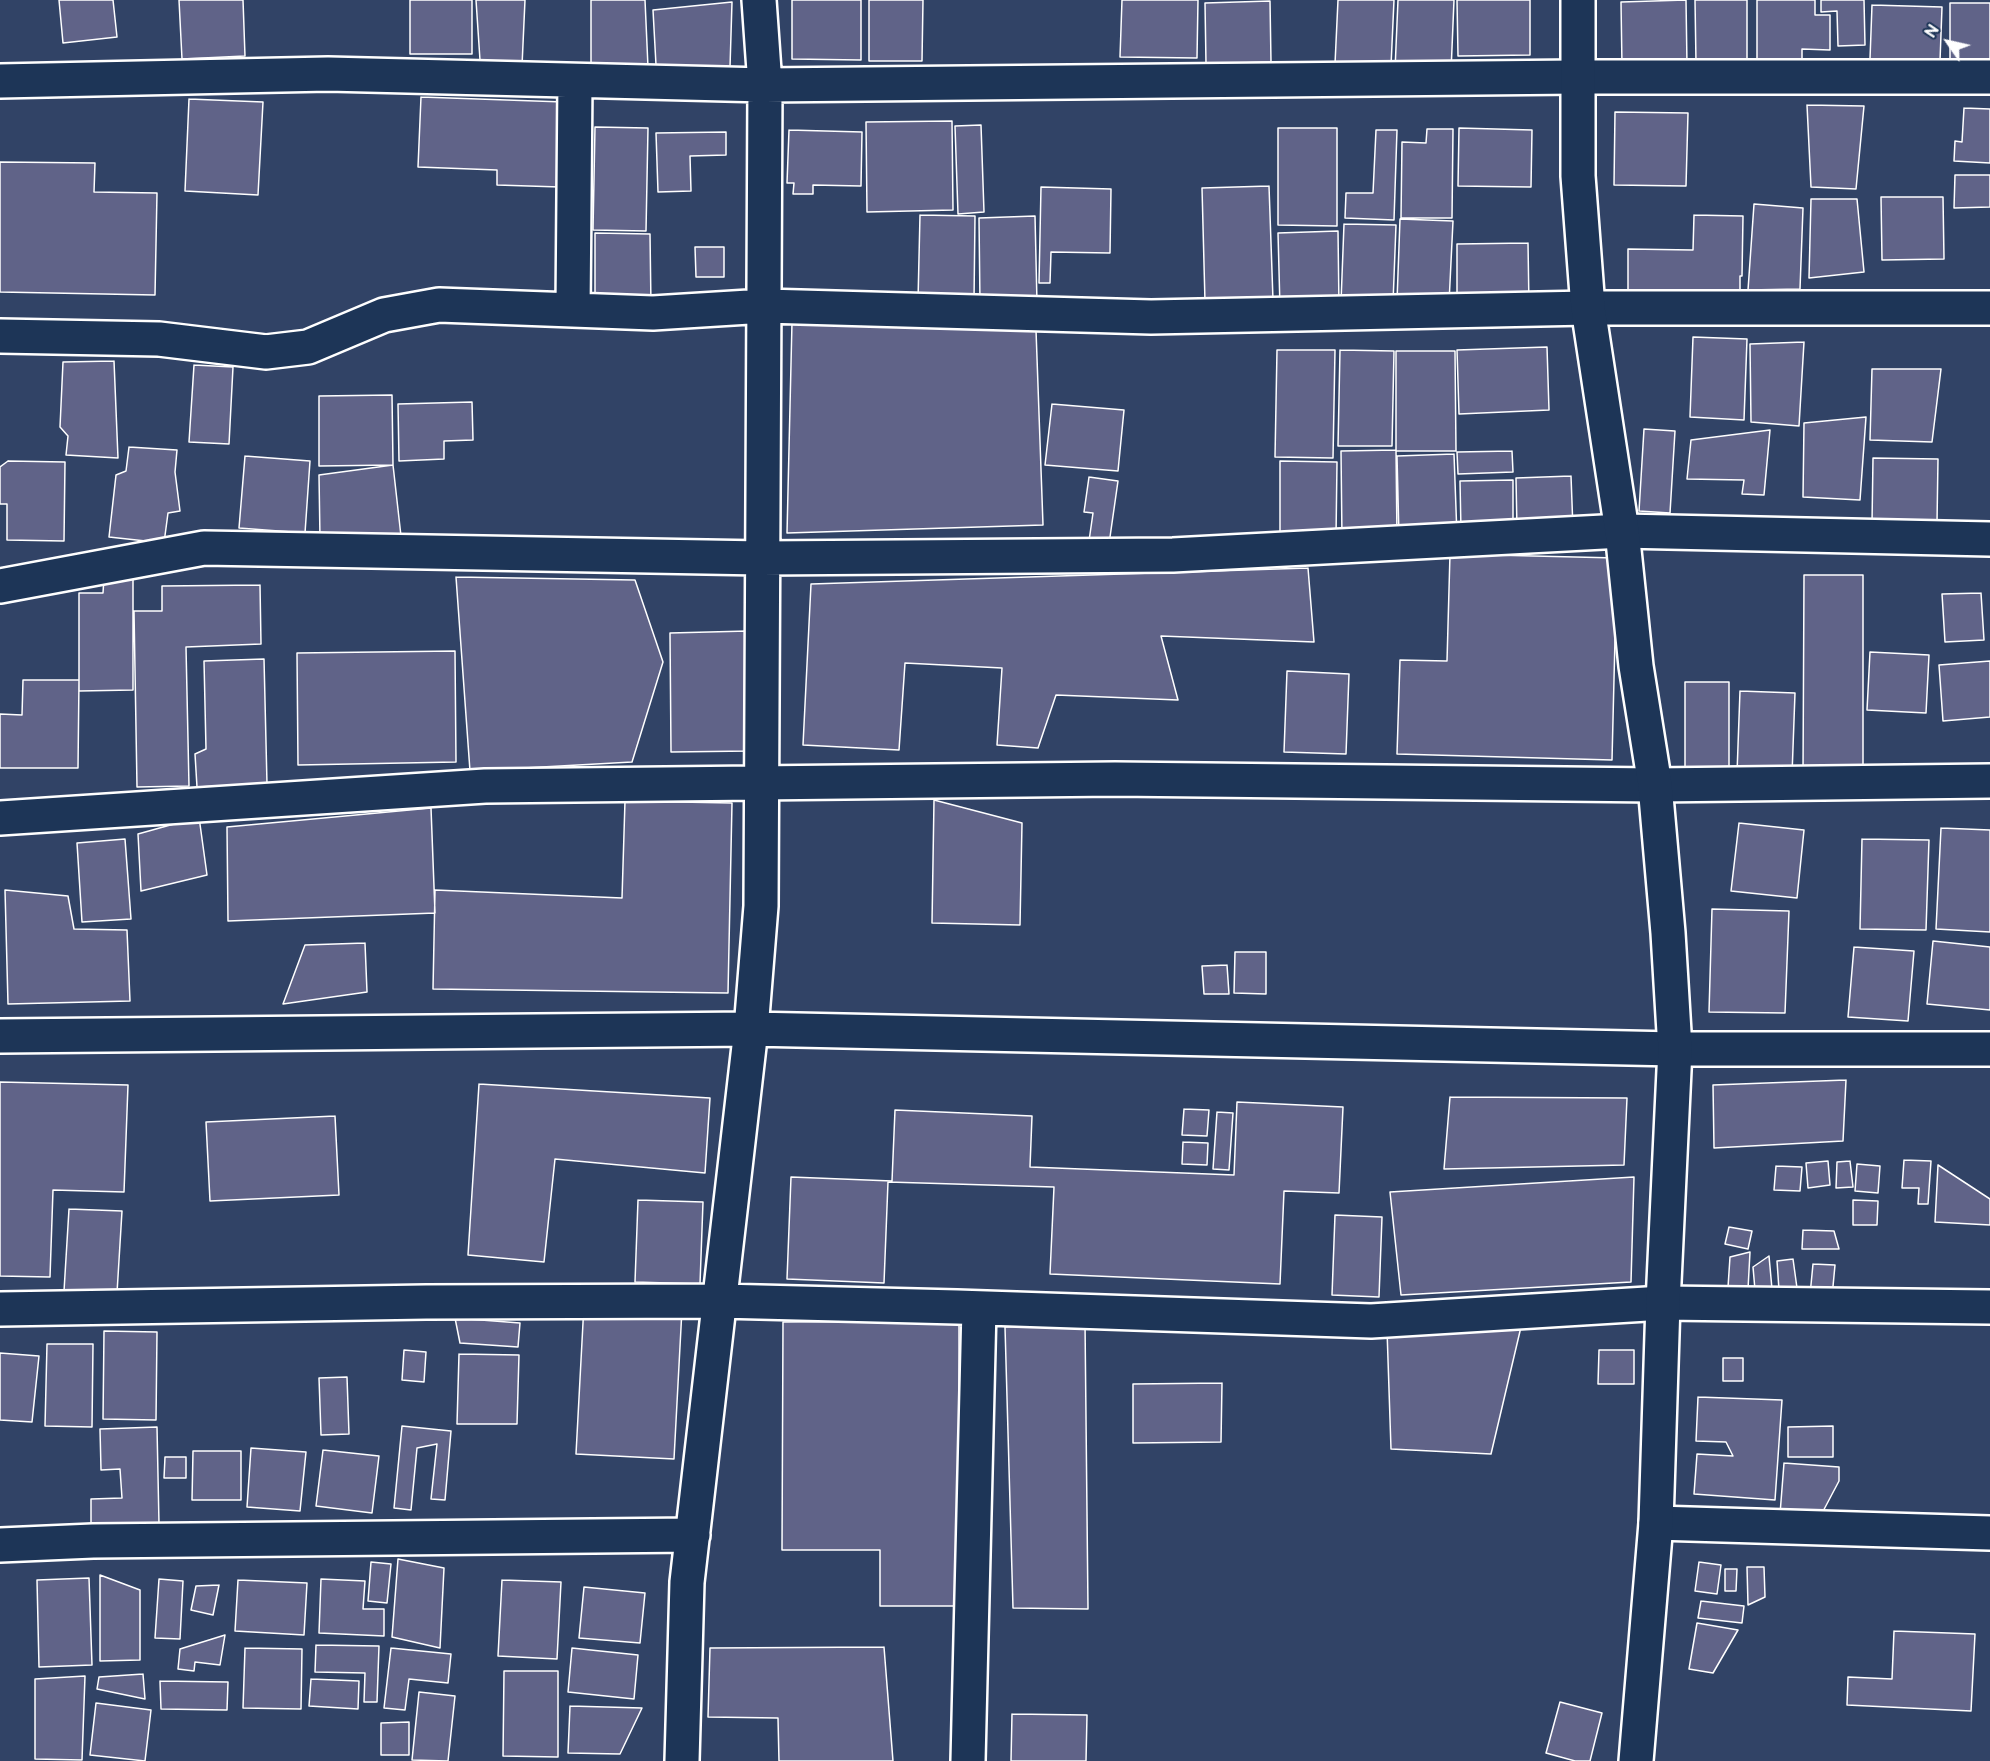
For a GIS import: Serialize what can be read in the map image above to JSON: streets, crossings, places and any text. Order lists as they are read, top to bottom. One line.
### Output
{"north":"top left"}
